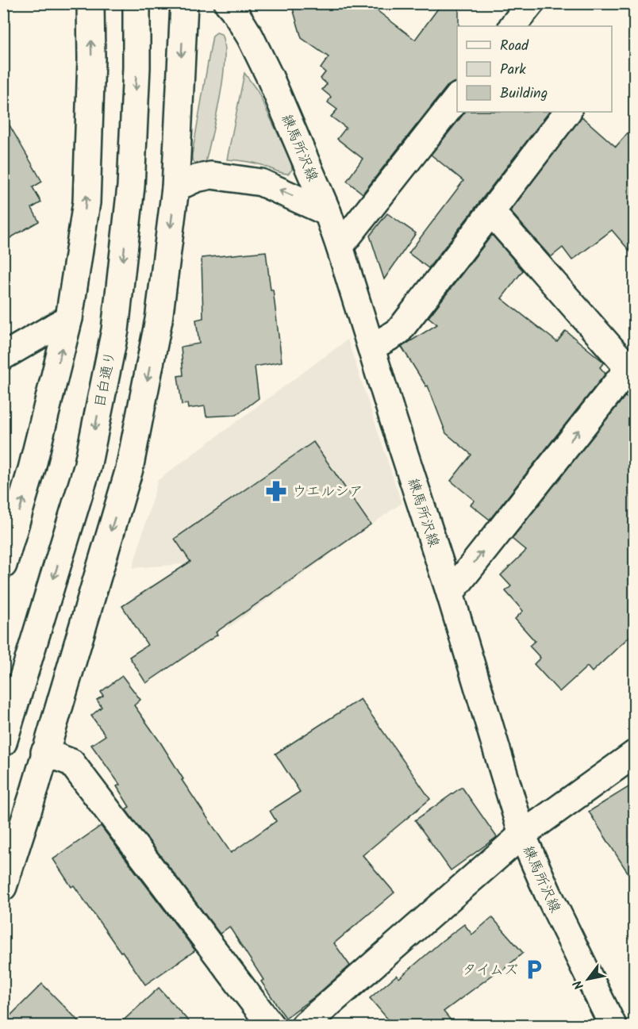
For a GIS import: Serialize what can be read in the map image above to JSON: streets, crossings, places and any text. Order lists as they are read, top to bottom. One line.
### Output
{"streets":{"main road":["練馬所沢線","目白通り"]},"places":{"pharmacy":["ウエルシア"],"parking":["タイムズ"]},"legend":["Road","Park","Building"],"north":"bottom left"}
